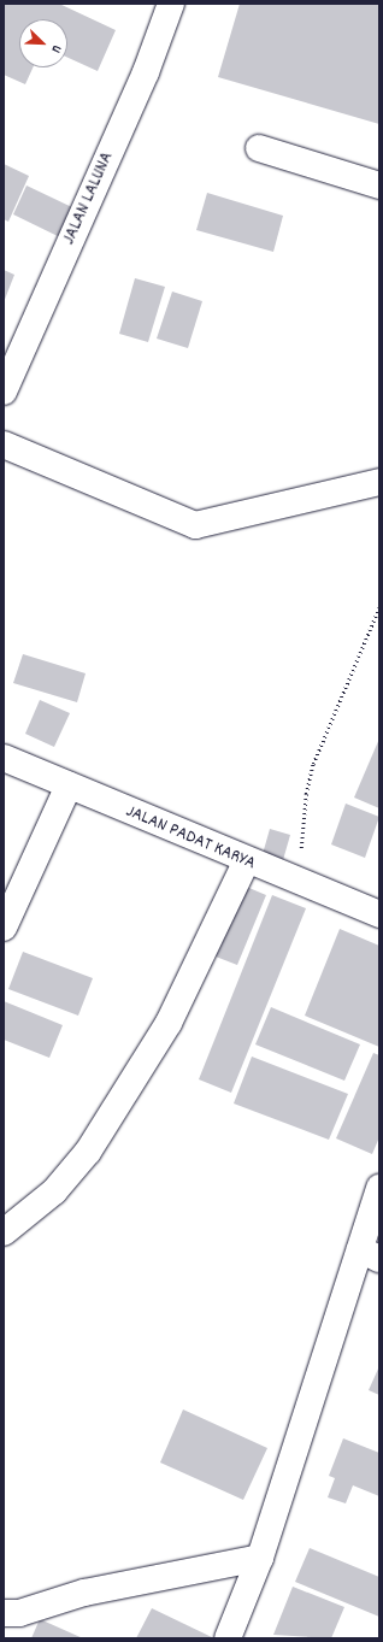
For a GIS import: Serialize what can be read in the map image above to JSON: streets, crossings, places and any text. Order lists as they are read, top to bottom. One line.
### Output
{"streets":{"street":["JALAN LALUNA","JALAN PADAT KARYA"]},"north":"bottom right"}
